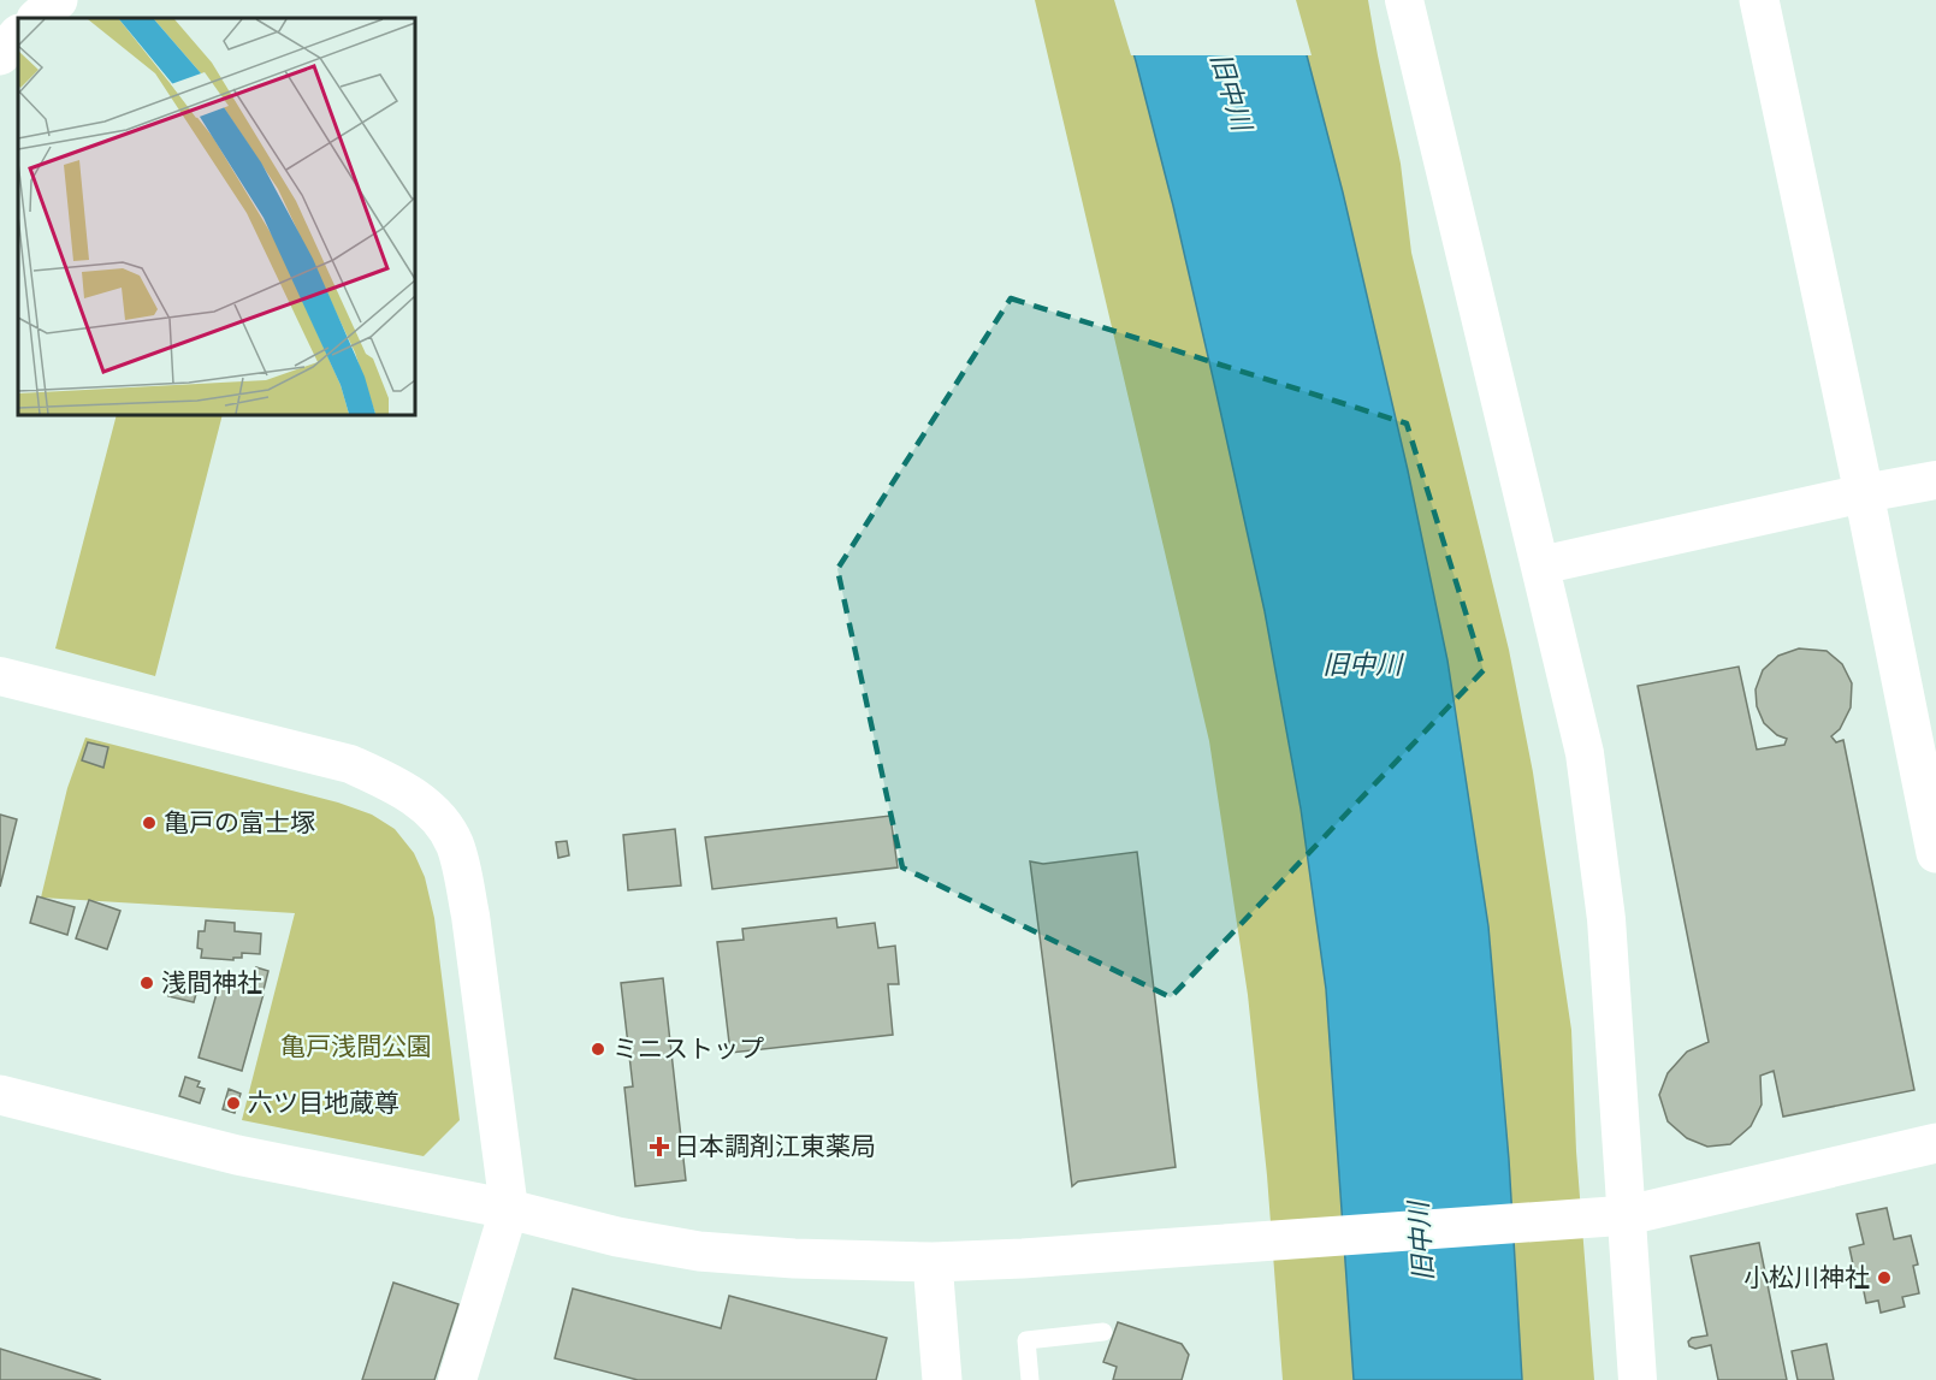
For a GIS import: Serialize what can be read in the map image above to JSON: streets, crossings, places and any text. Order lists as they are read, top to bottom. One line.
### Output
{"water":["旧中川"],"parks":["亀戸浅間公園"],"places":{"other":["亀戸の富士塚","浅間神社","ミニストップ","六ツ目地蔵尊","小松川神社"],"health":["日本調剤江東薬局"]}}
